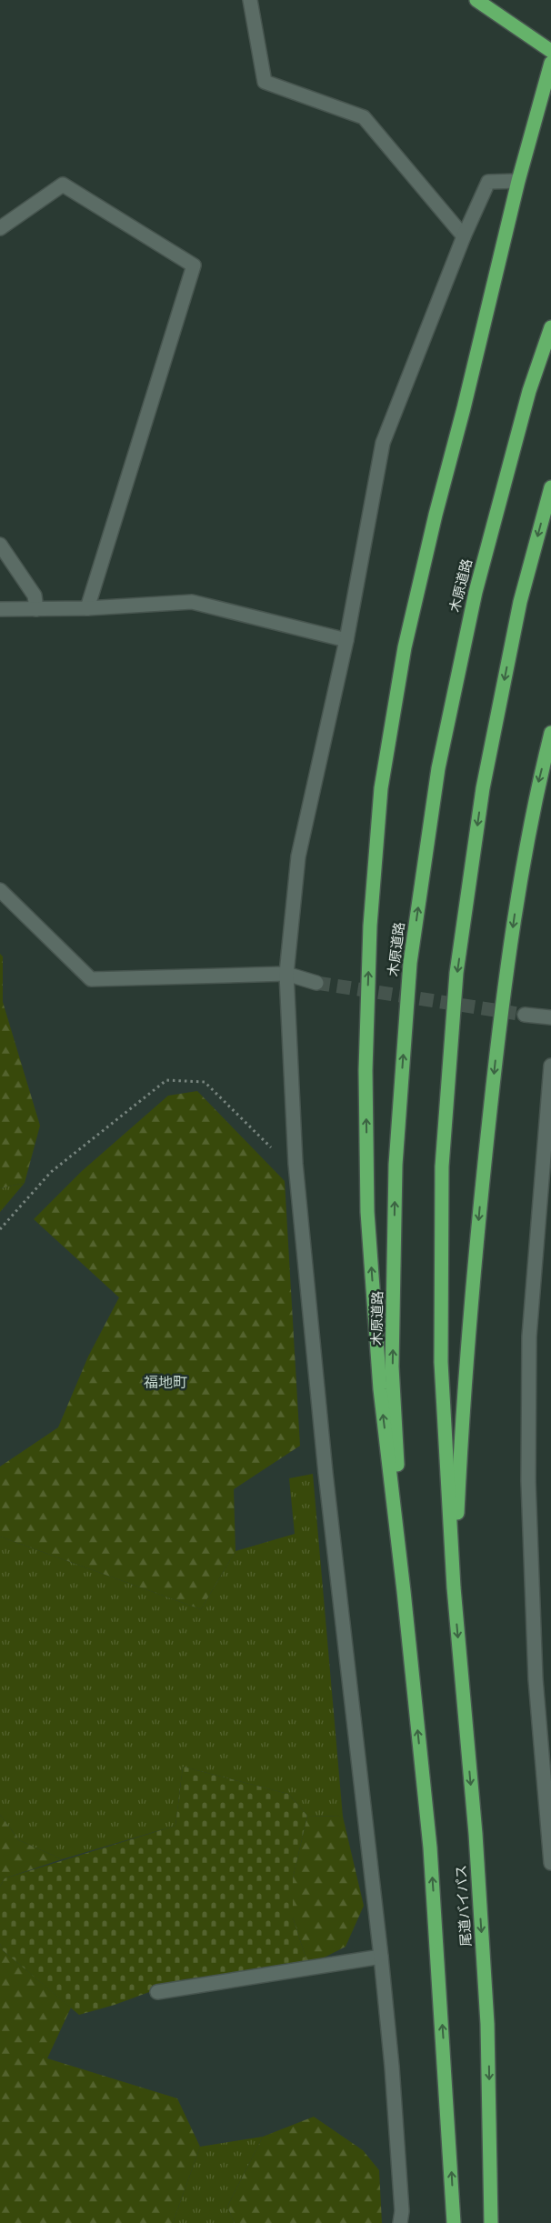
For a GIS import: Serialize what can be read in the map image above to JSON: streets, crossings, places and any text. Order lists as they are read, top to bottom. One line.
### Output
{"streets":{"highway":["木原道路","尾道バイパス"]},"districts":["福地町"]}
